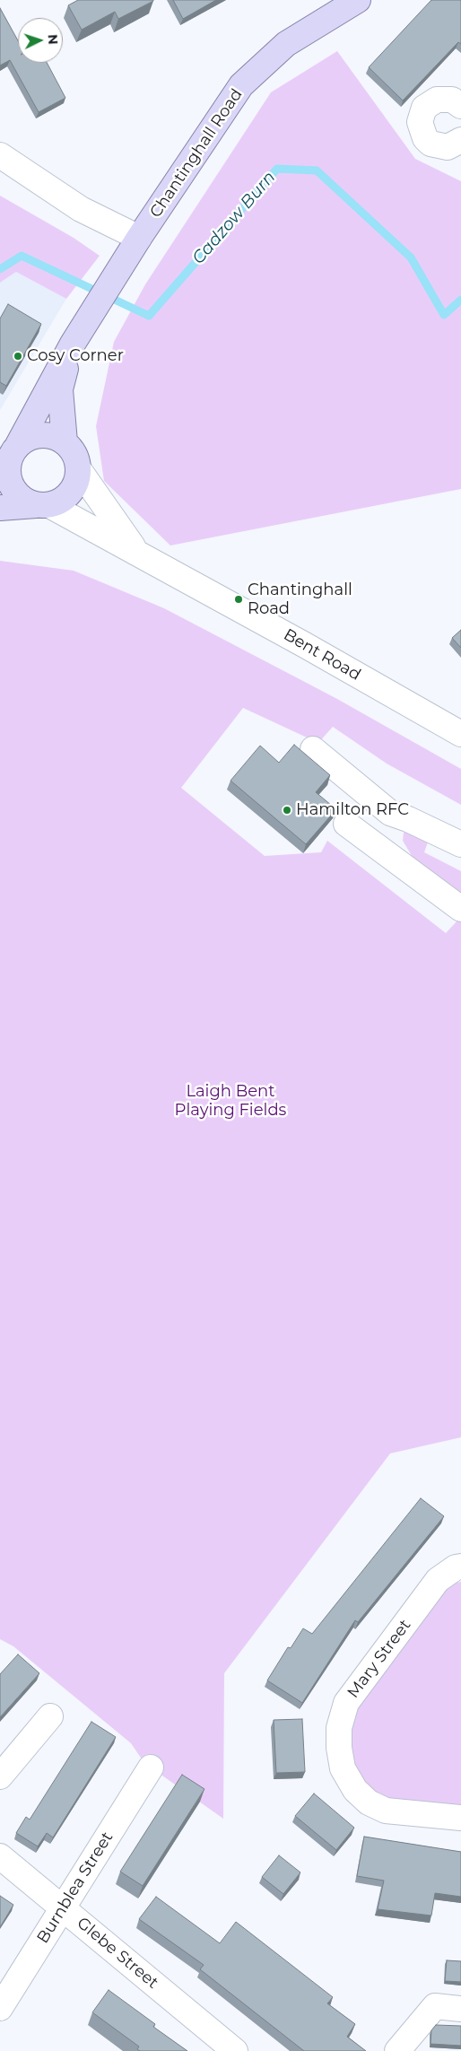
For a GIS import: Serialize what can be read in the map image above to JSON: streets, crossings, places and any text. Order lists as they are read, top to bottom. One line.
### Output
{"streets":{"main road":["Chantinghall Road"],"street":["Bent Road","Mary Street","Burnblea Street","Glebe Street"]},"crossings":[["Chantinghall Road","Bent Road"],["Burnblea Street","Glebe Street"]],"water":["Cadzow Burn"],"parks":["Laigh Bent Playing Fields"],"places":["Cosy Corner","Chantinghall Road","Hamilton RFC"],"north":"right"}
